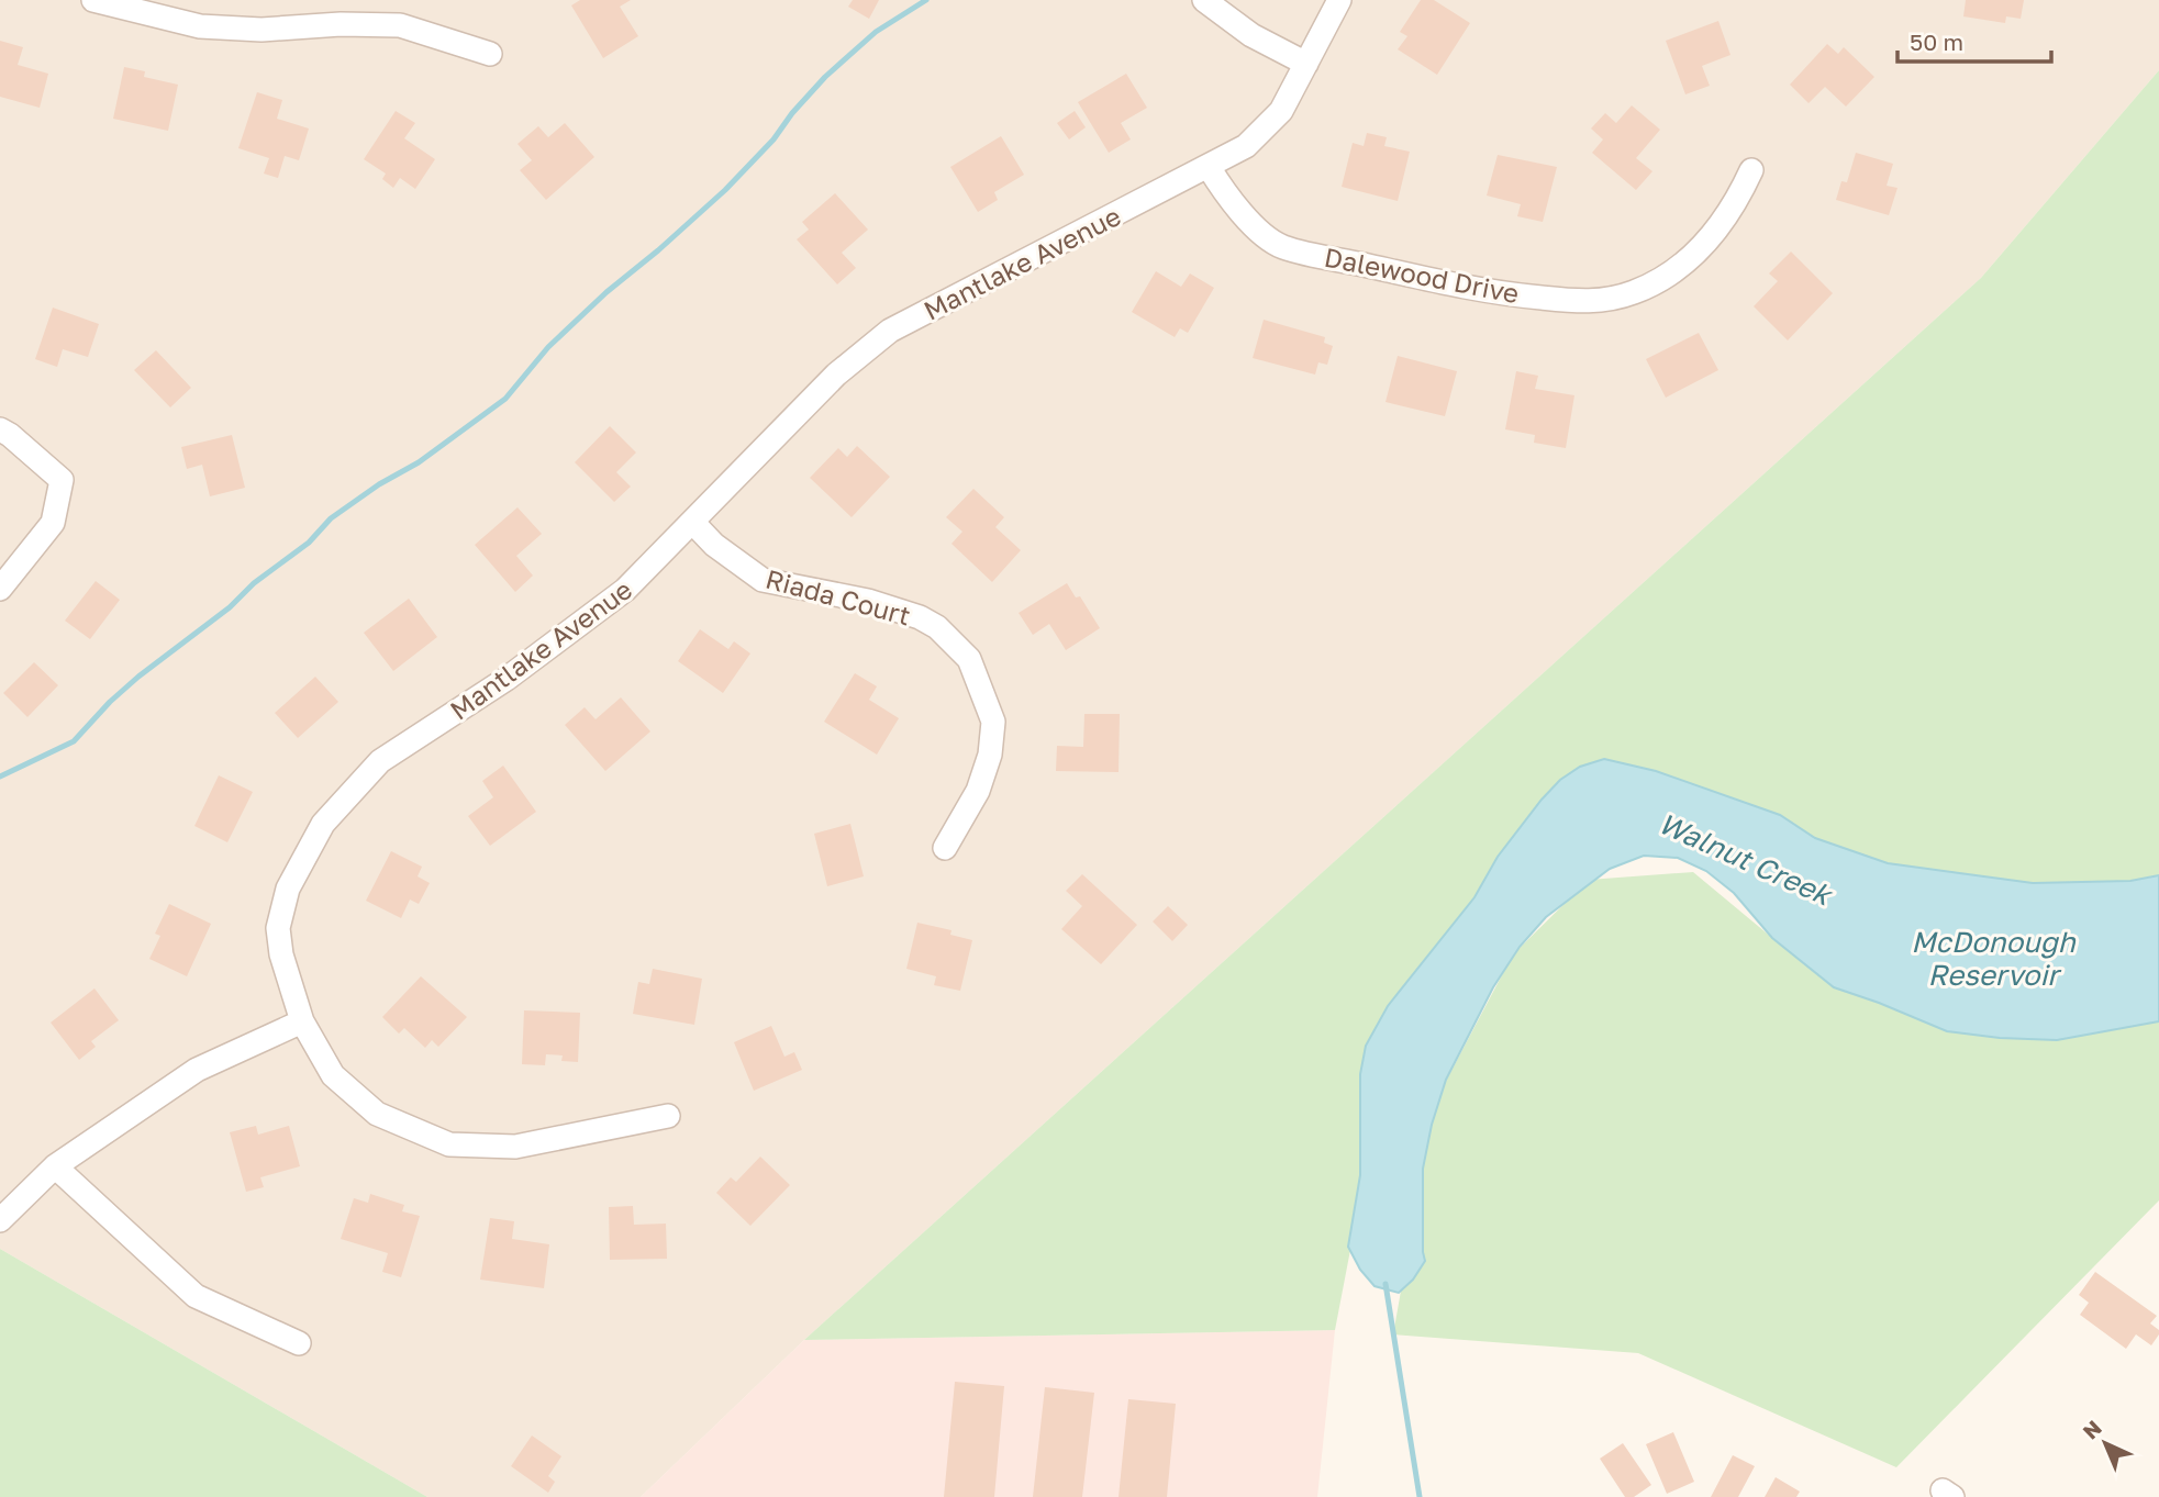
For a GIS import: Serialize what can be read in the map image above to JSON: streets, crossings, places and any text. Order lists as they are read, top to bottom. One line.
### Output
{"streets":{"street":["Mantlake Avenue","Dalewood Drive","Riada Court"]},"crossings":[["Mantlake Avenue","Dalewood Drive"],["Mantlake Avenue","Riada Court"]],"water":["Walnut Creek","McDonough Reservoir"],"scale_bar":"50 m","north":"top left"}
